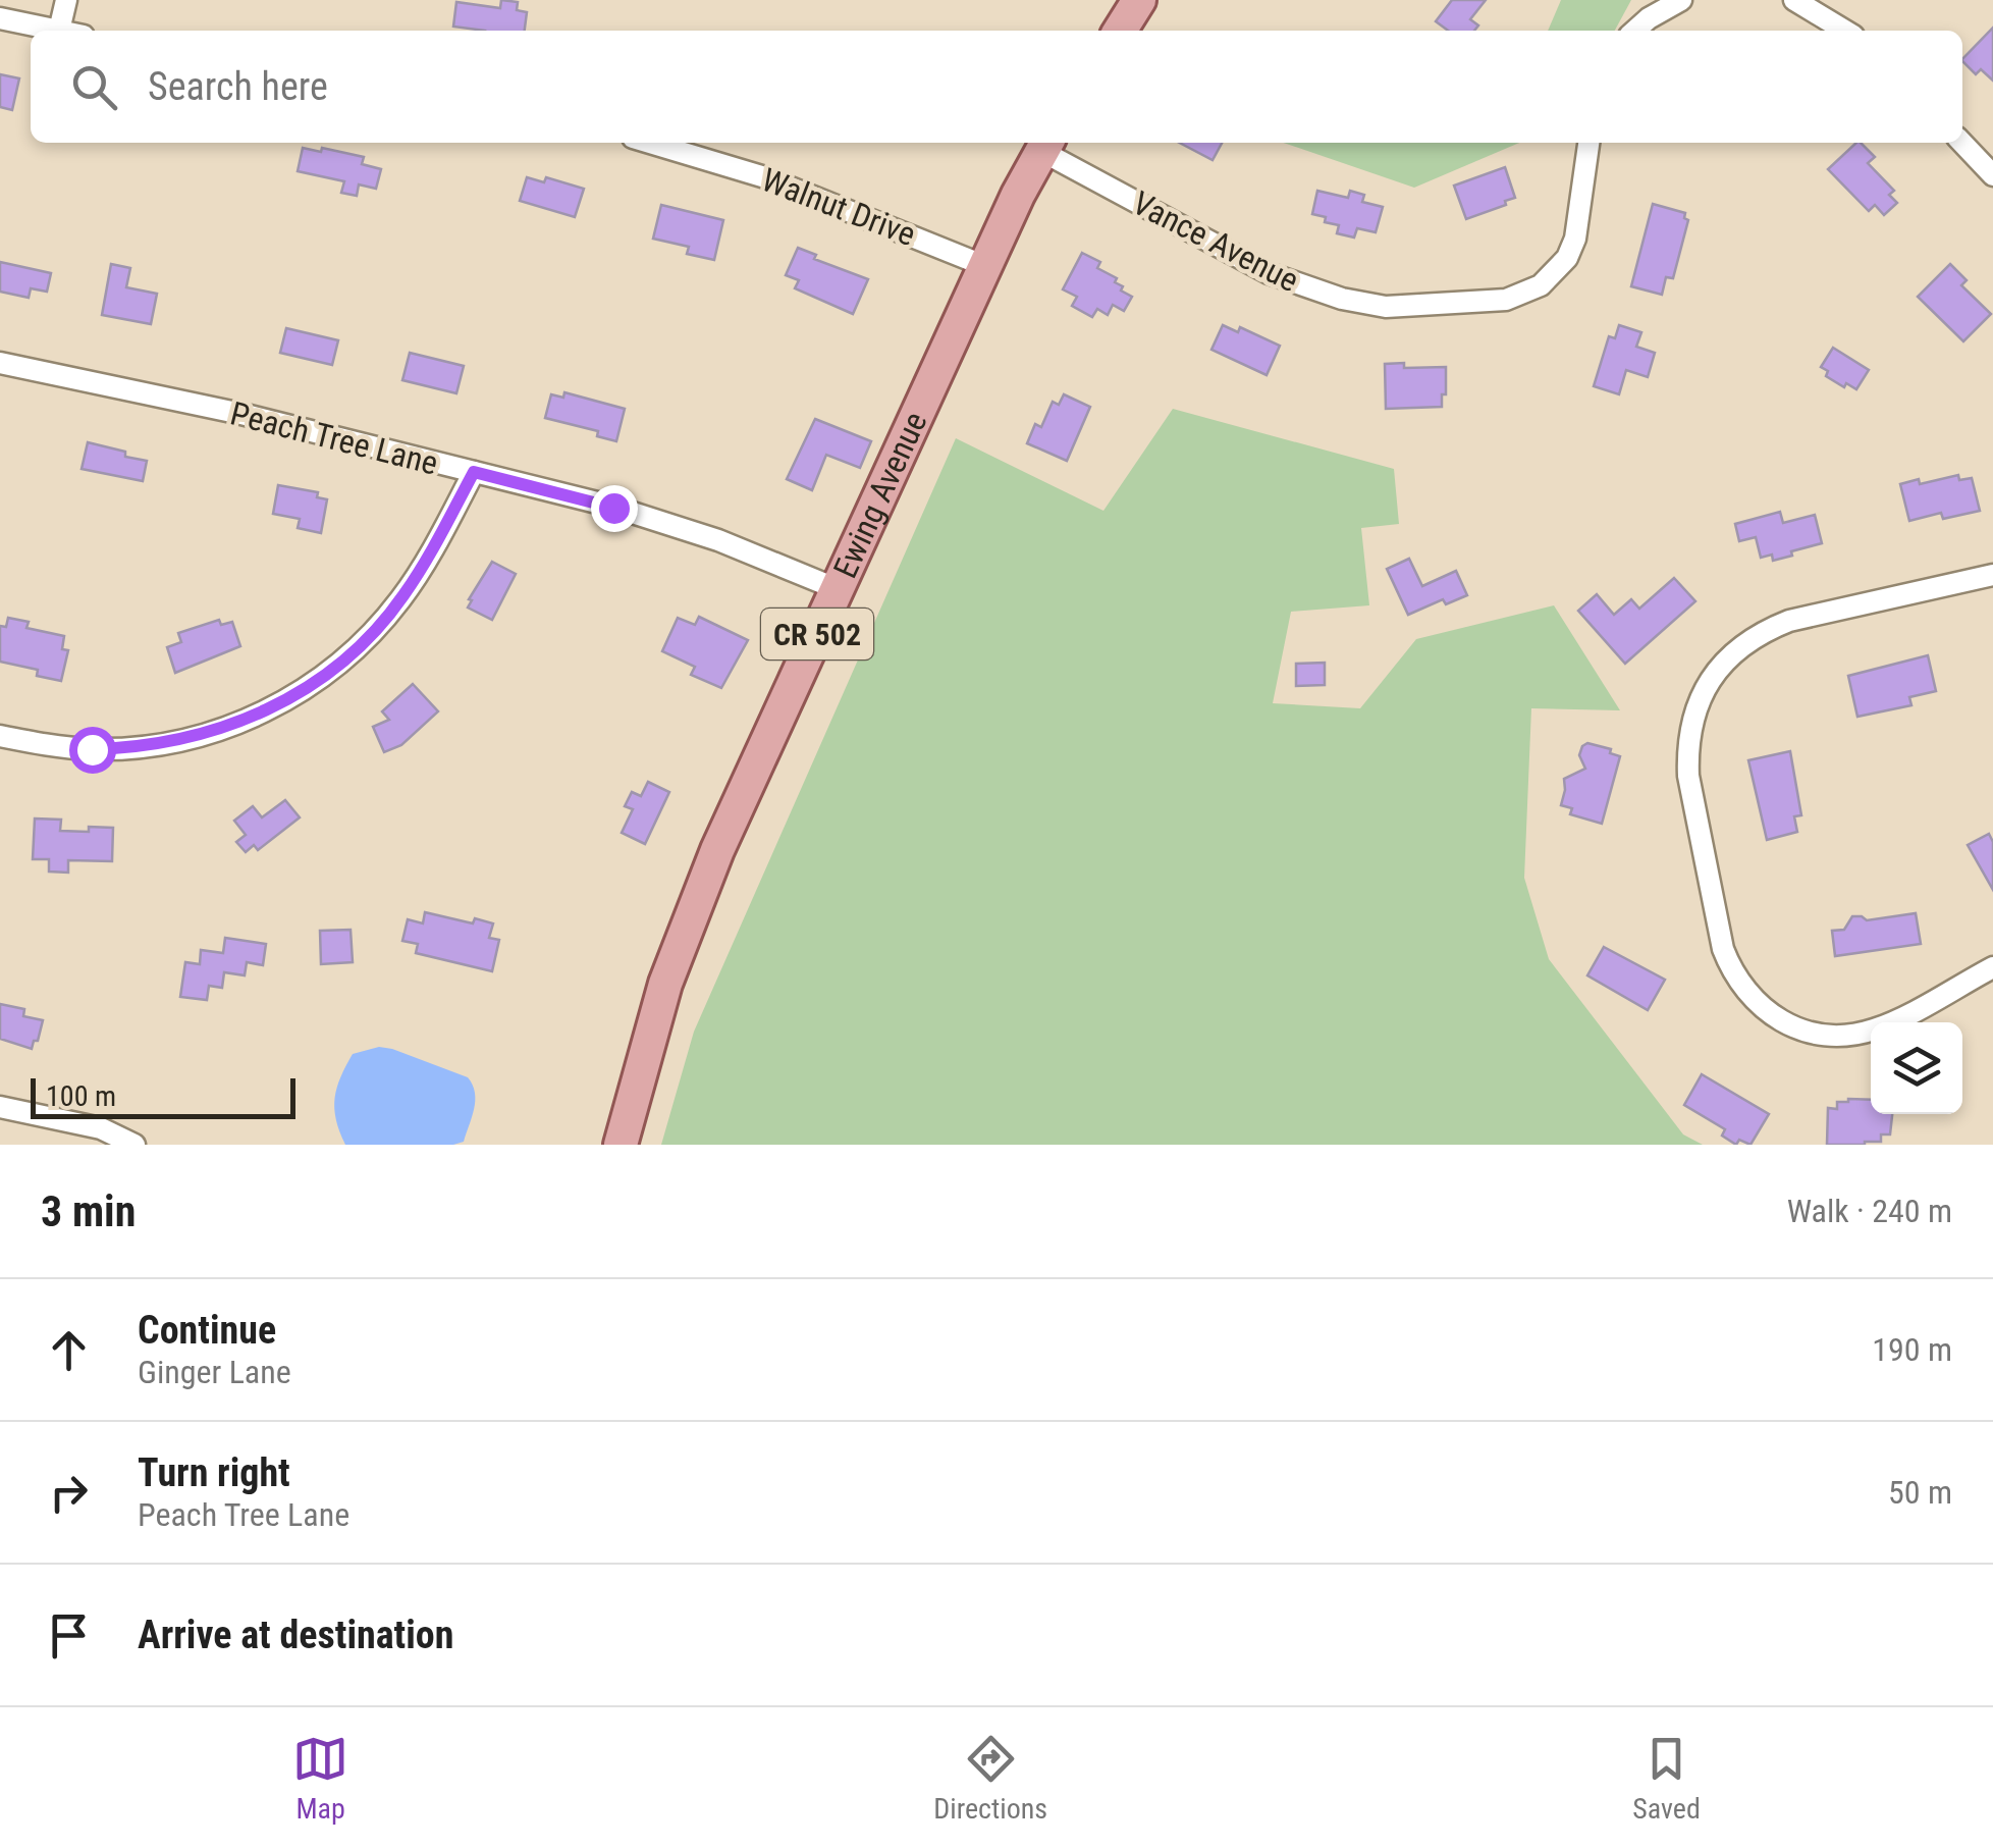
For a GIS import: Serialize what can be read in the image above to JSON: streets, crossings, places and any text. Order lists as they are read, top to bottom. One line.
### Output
{"streets":{"main road":["Ewing Avenue","CR 502"],"street":["Walnut Drive","Vance Avenue","Peach Tree Lane"]},"crossings":[["Walnut Drive","Ewing Avenue"],["Vance Avenue","Ewing Avenue"],["Peach Tree Lane","Ewing Avenue"]],"scale_bar":"100 m","page":{"search":"Search here","scale":"100 m","heading":["3 min","Walk · 240 m"],"list":[["Continue","Ginger Lane","190 m"],["Turn right","Peach Tree Lane","50 m"],"Arrive at destination"],"nav":["Map","Directions","Saved"]}}
